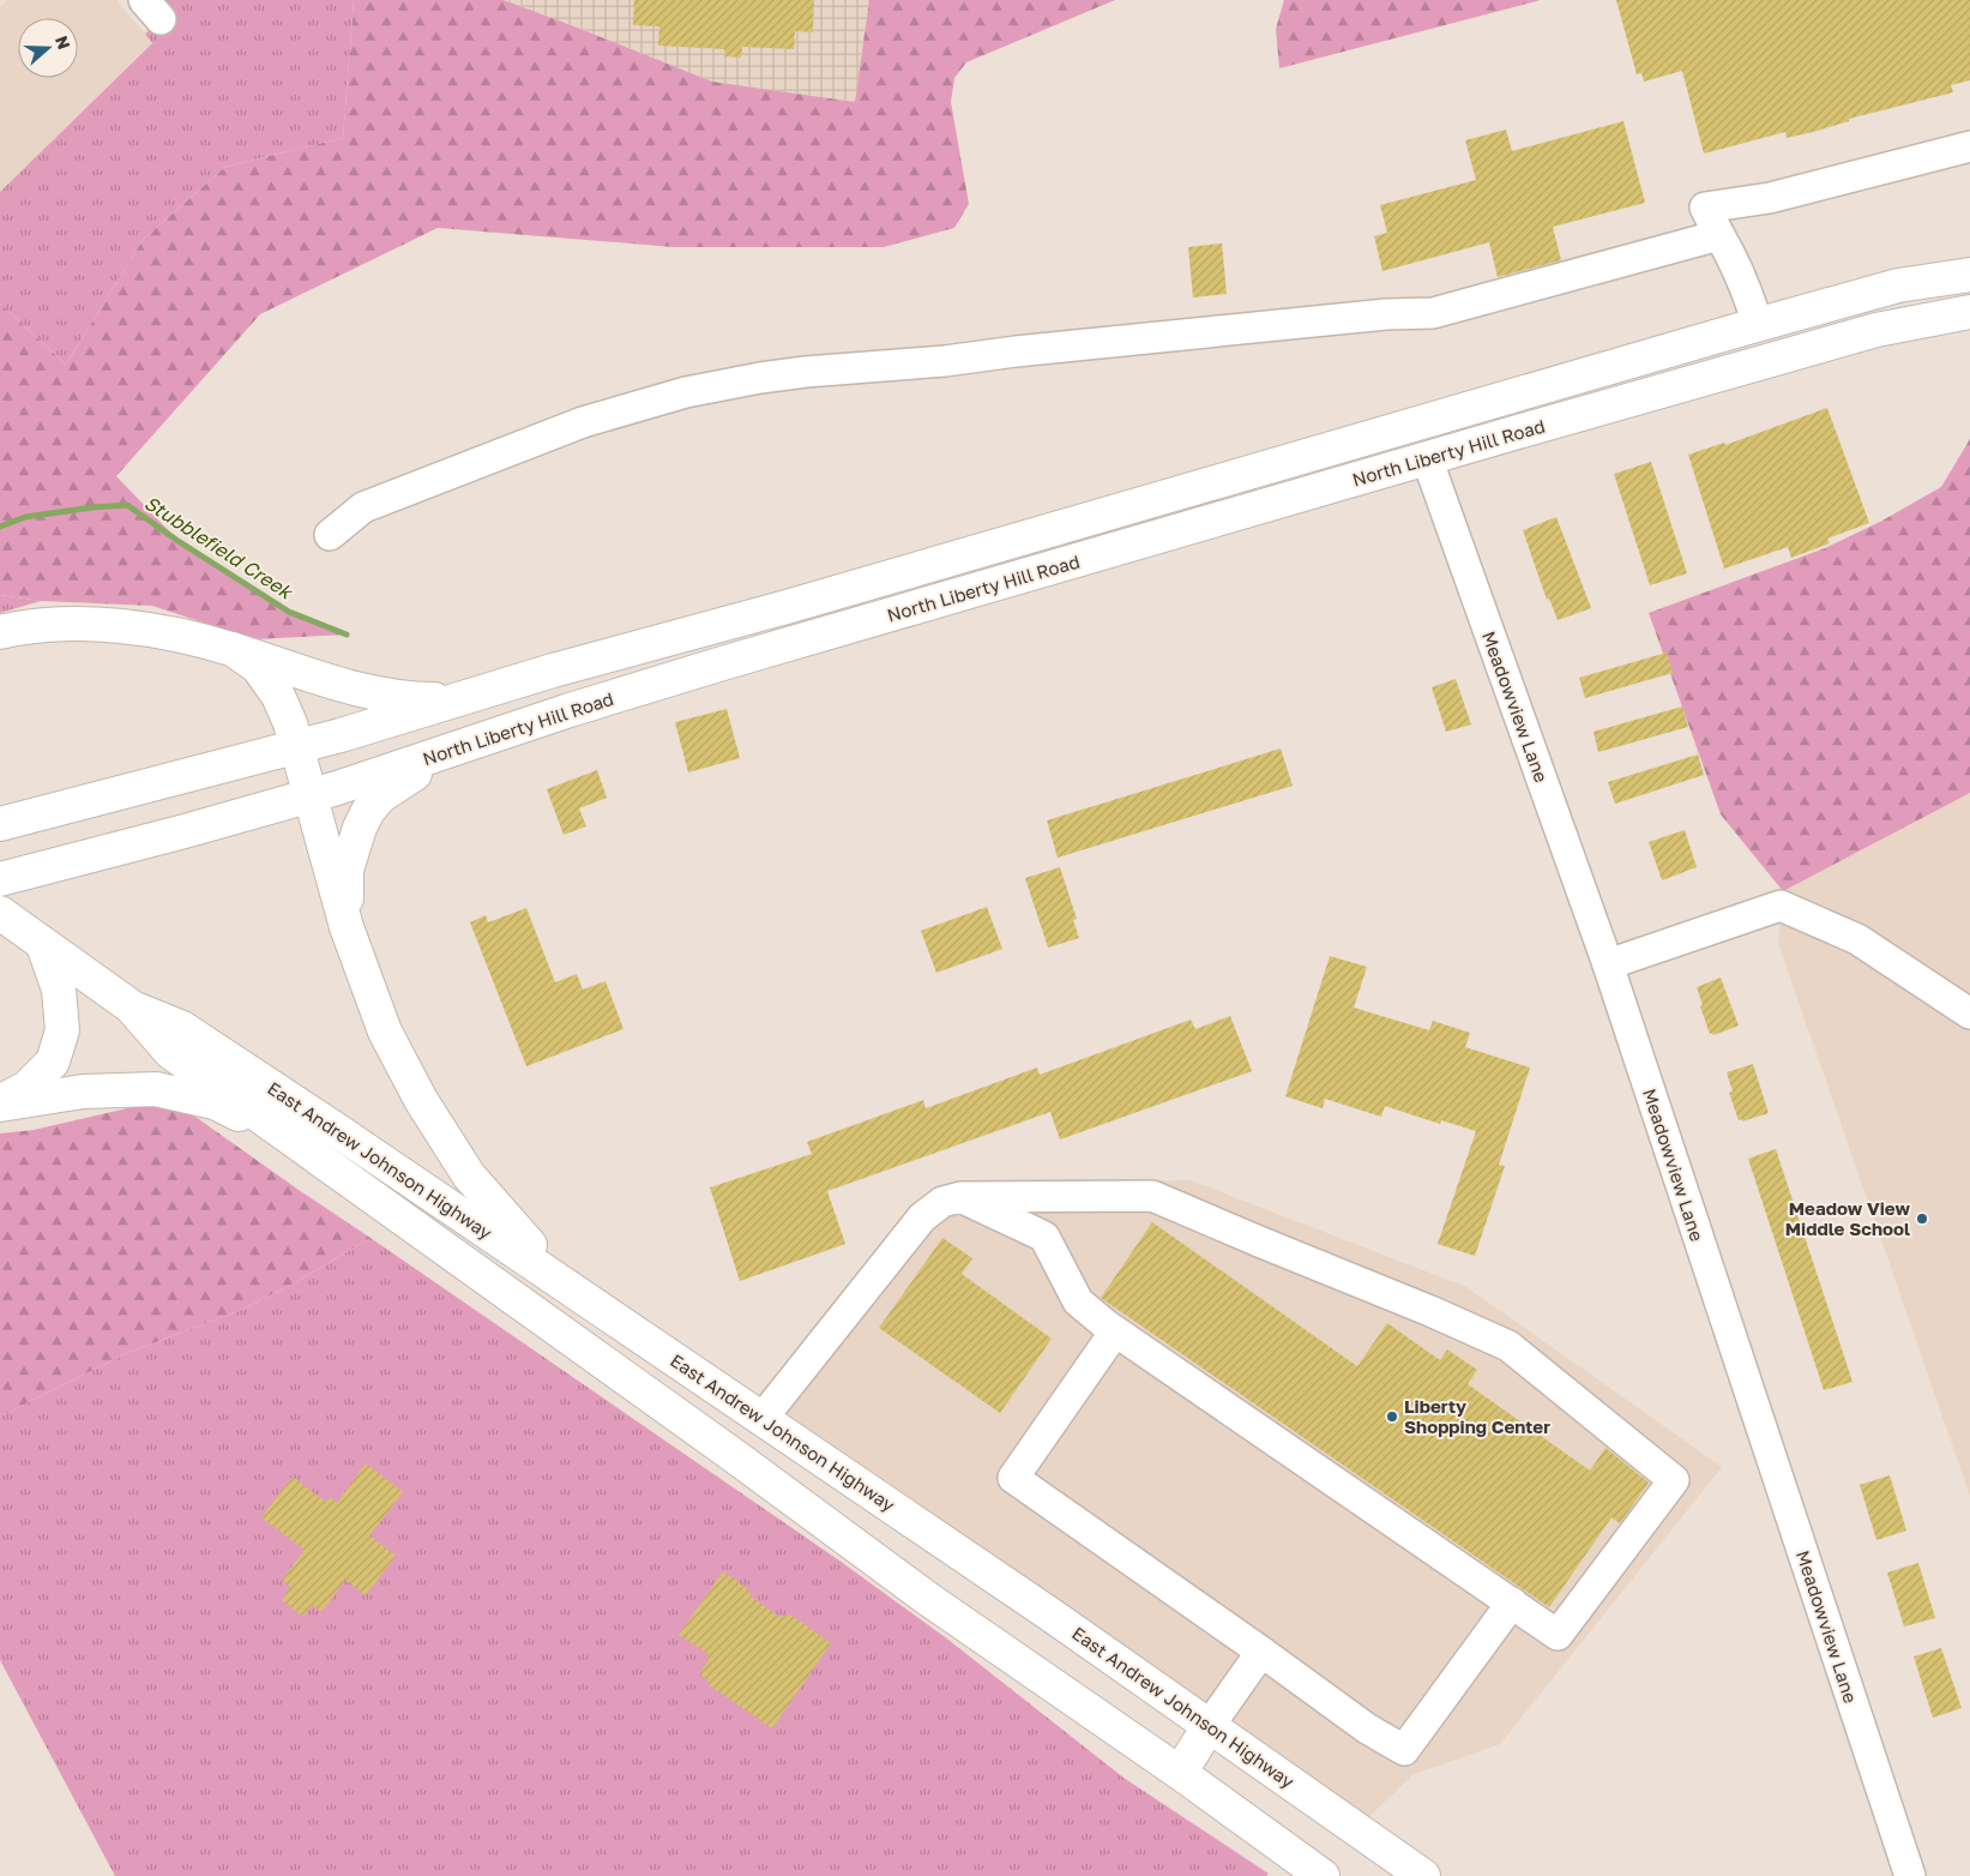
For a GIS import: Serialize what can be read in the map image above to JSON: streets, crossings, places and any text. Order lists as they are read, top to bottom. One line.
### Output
{"streets":{"main road":["North Liberty Hill Road","East Andrew Johnson Highway"],"street":["Meadowview Lane"]},"crossings":[["North Liberty Hill Road","Meadowview Lane"]],"water":["Stubblefield Creek"],"places":["Meadow View Middle School","Liberty Shopping Center"],"north":"right"}
